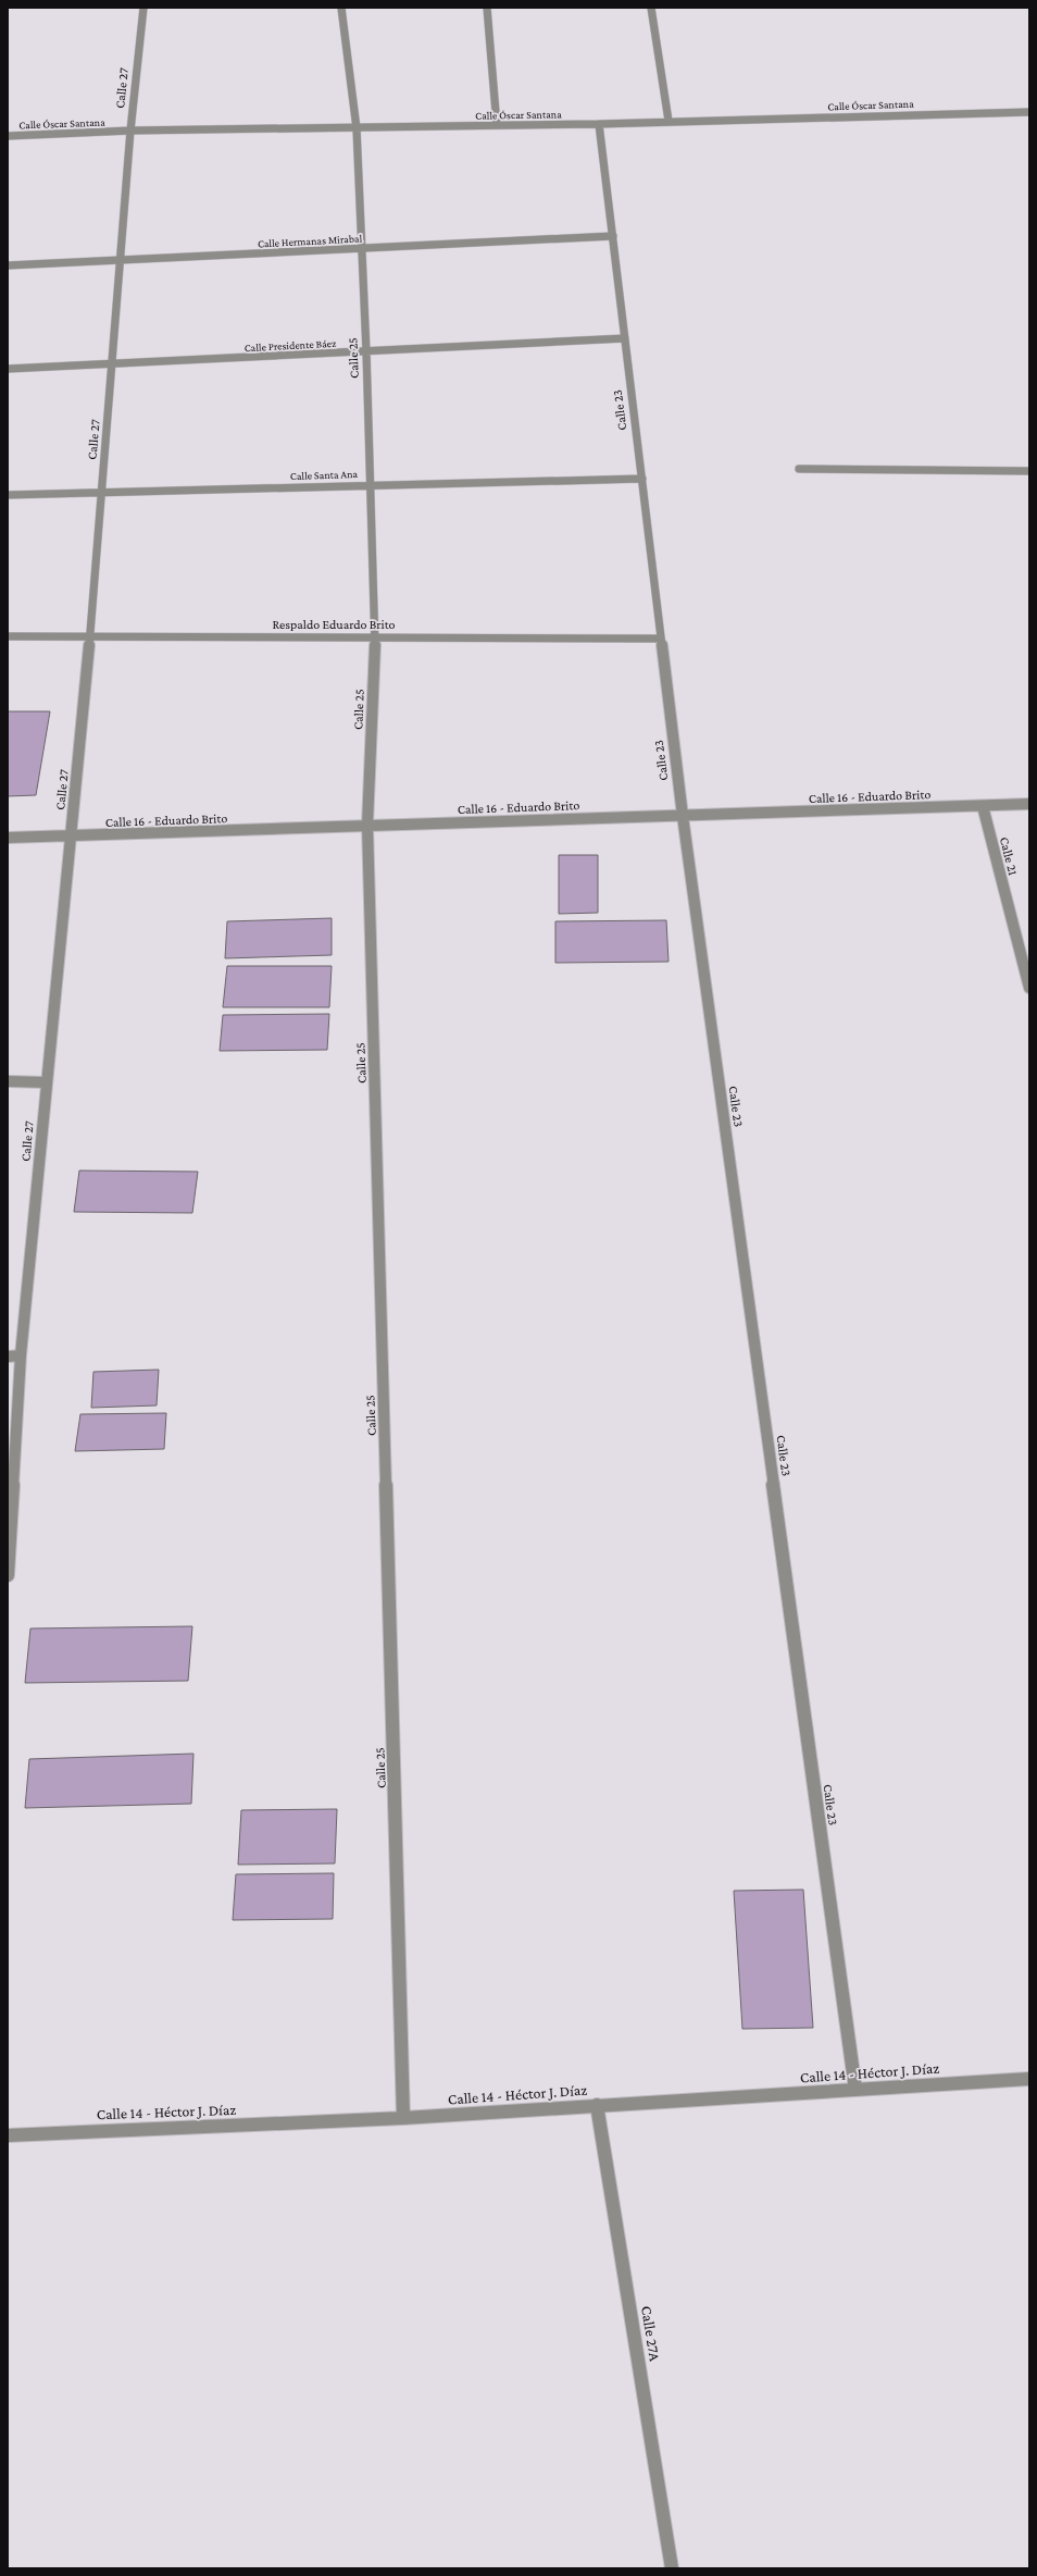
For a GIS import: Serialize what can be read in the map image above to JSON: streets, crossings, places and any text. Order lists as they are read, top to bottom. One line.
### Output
{"streets":{"street":["Calle 27","Calle Óscar Santana","Calle Hermanas Mirabal","Calle Presidente Báez","Calle 25","Calle 23","Calle Santa Ana","Respaldo Eduardo Brito","Calle 16 - Eduardo Brito","Calle 21","Calle 14 - Héctor J. Díaz","Calle 27A"]},"crossings":[["Calle 27","Calle Óscar Santana"],["Calle 27","Calle Hermanas Mirabal"],["Calle 27","Calle Presidente Báez"],["Calle 27","Calle Santa Ana"],["Calle 27","Respaldo Eduardo Brito"],["Calle 27","Calle 16 - Eduardo Brito"],["Calle Óscar Santana","Calle 25"],["Calle Óscar Santana","Calle 23"],["Calle Hermanas Mirabal","Calle 25"],["Calle Hermanas Mirabal","Calle 23"],["Calle Presidente Báez","Calle 25"],["Calle Presidente Báez","Calle 23"],["Calle 25","Calle Santa Ana"],["Calle 25","Respaldo Eduardo Brito"],["Calle 25","Calle 16 - Eduardo Brito"],["Calle 25","Calle 14 - Héctor J. Díaz"],["Calle 23","Calle Santa Ana"],["Calle 23","Respaldo Eduardo Brito"],["Calle 23","Calle 16 - Eduardo Brito"],["Calle 23","Calle 14 - Héctor J. Díaz"],["Calle 16 - Eduardo Brito","Calle 21"],["Calle 14 - Héctor J. Díaz","Calle 27A"]]}
